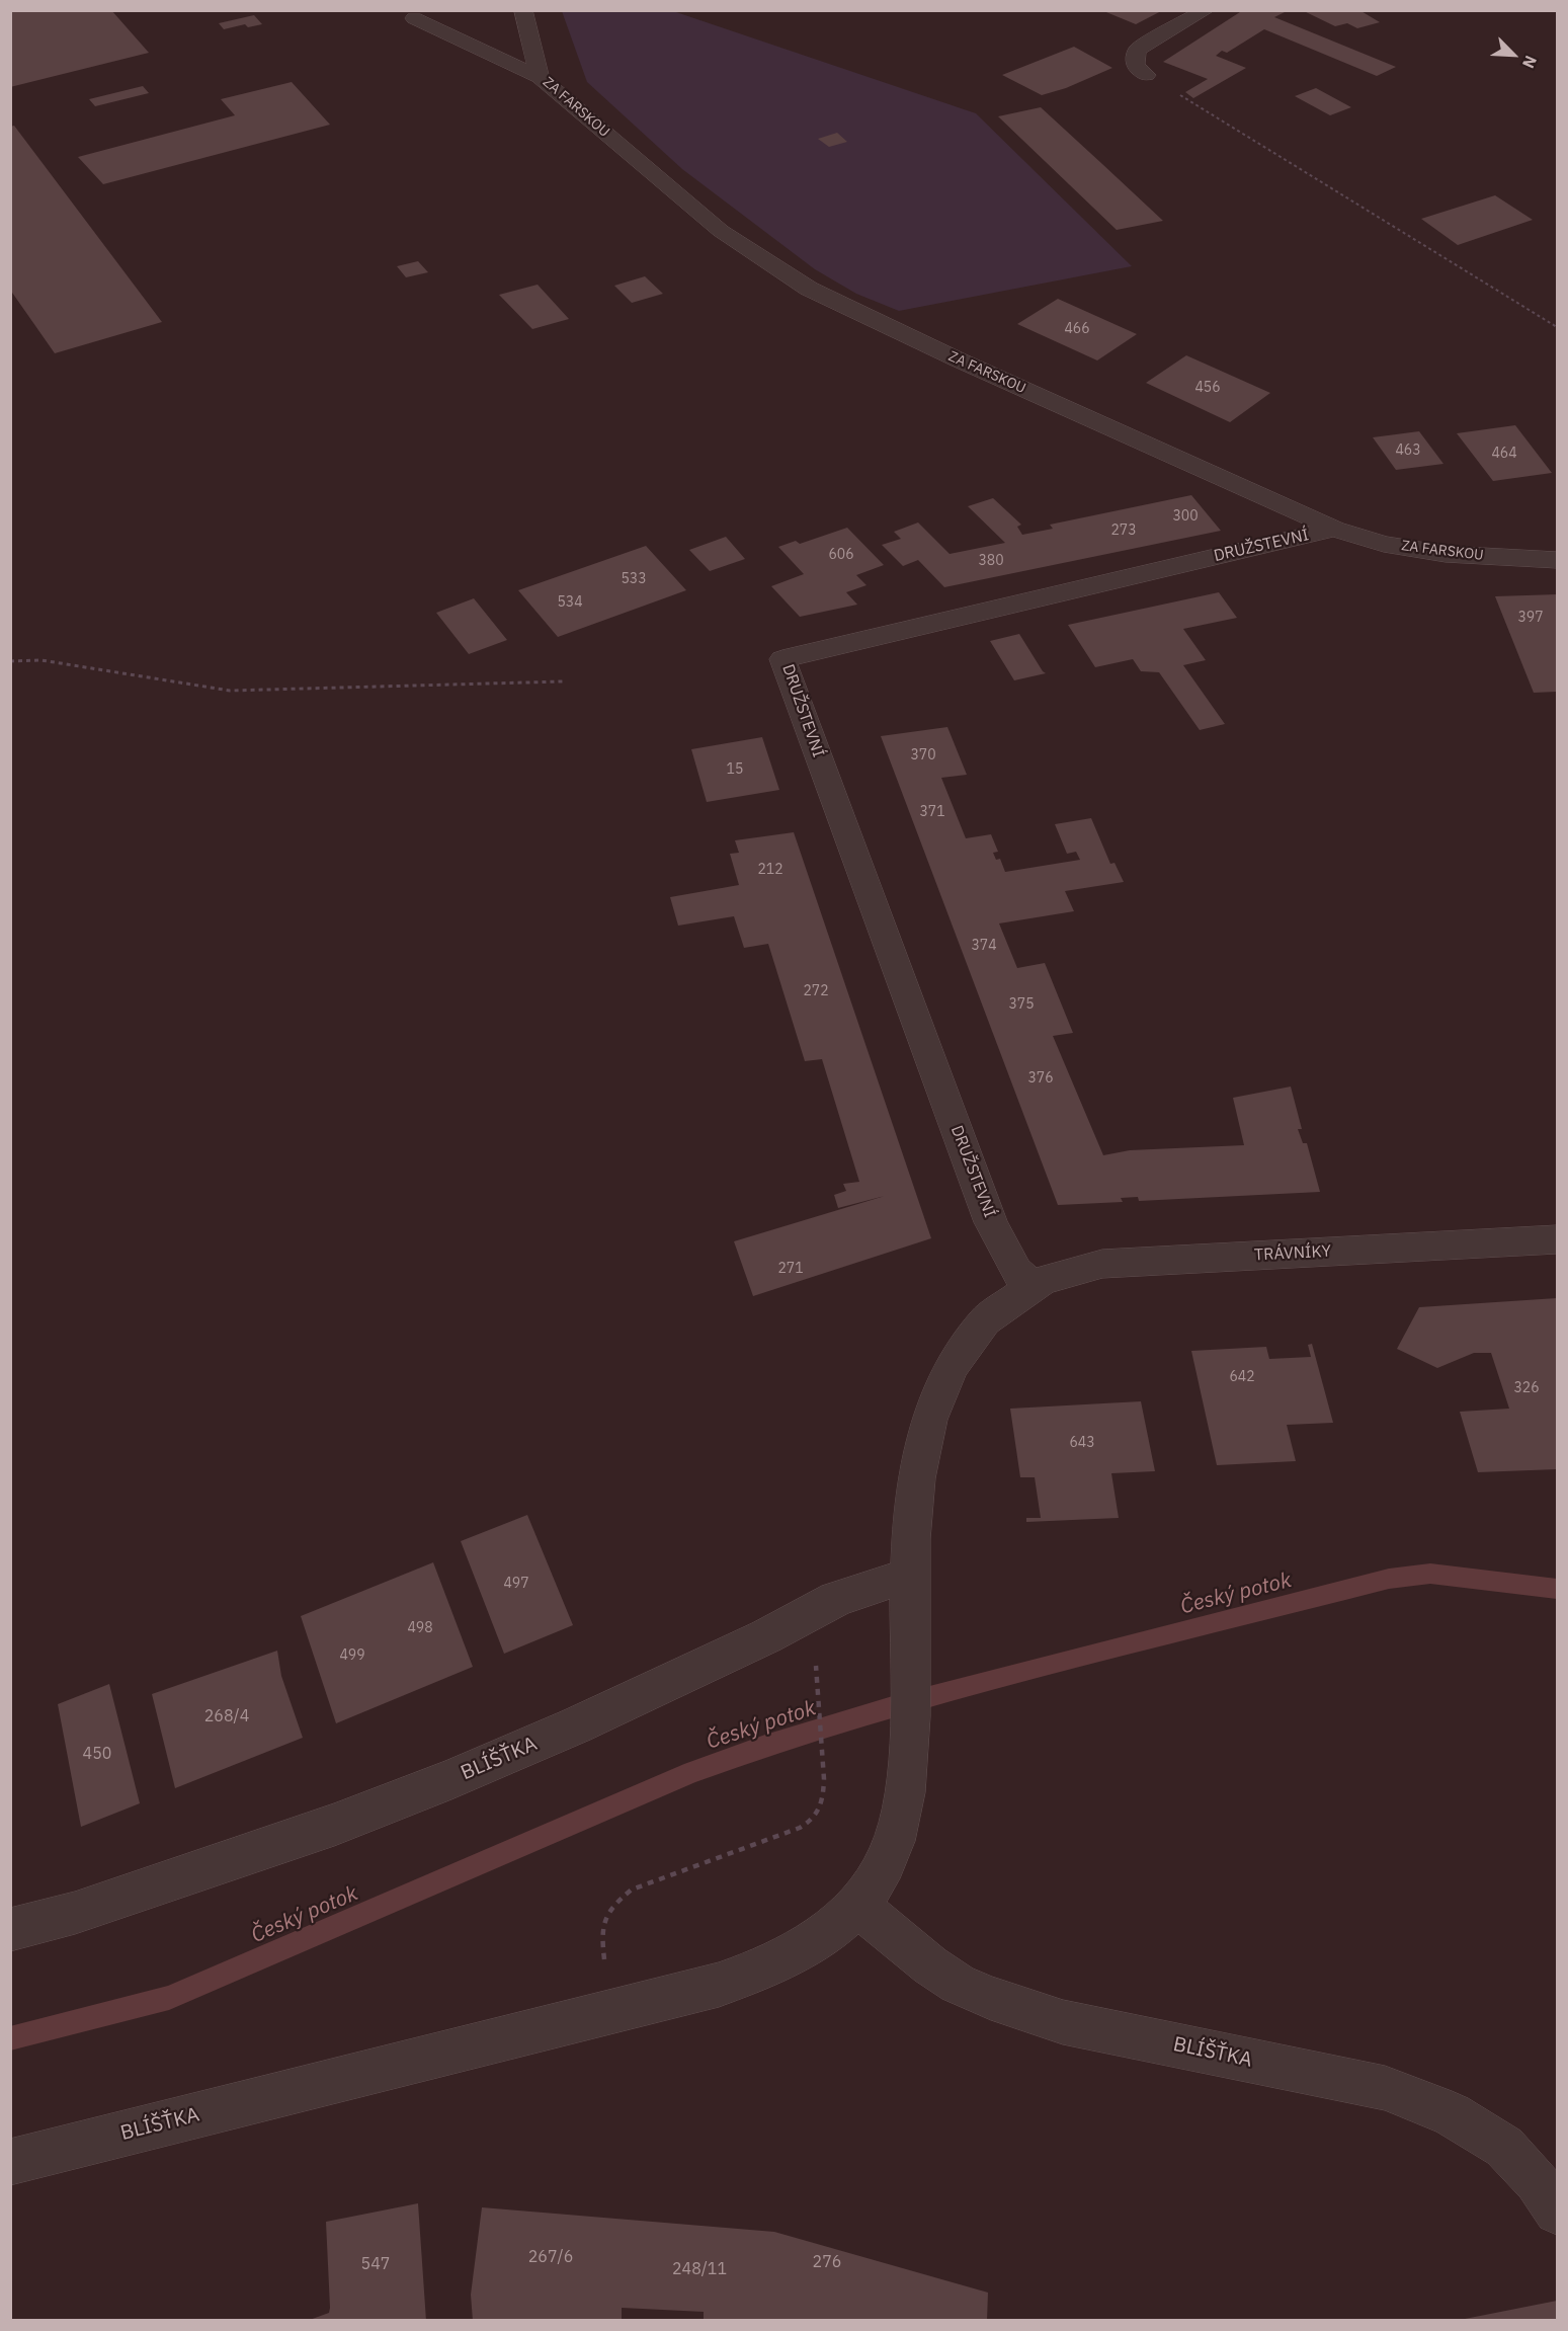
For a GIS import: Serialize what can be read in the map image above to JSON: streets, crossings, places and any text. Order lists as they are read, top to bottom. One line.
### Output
{"streets":{"street":["ZA FARSKOU","DRUŽSTEVNÍ","TRÁVNÍKY","BLÍŠŤKA"]},"crossings":[["ZA FARSKOU","DRUŽSTEVNÍ"],["DRUŽSTEVNÍ","TRÁVNÍKY"],["TRÁVNÍKY","BLÍŠŤKA"]],"water":["Český potok"],"house_numbers":["466","456","463","464","300","273","606","380","533","534","397","370","15","371","212","374","272","375","376","271","642","326","643","497","498","499","268/4","450","267/6","276","547","248/11"],"north":"bottom right"}
